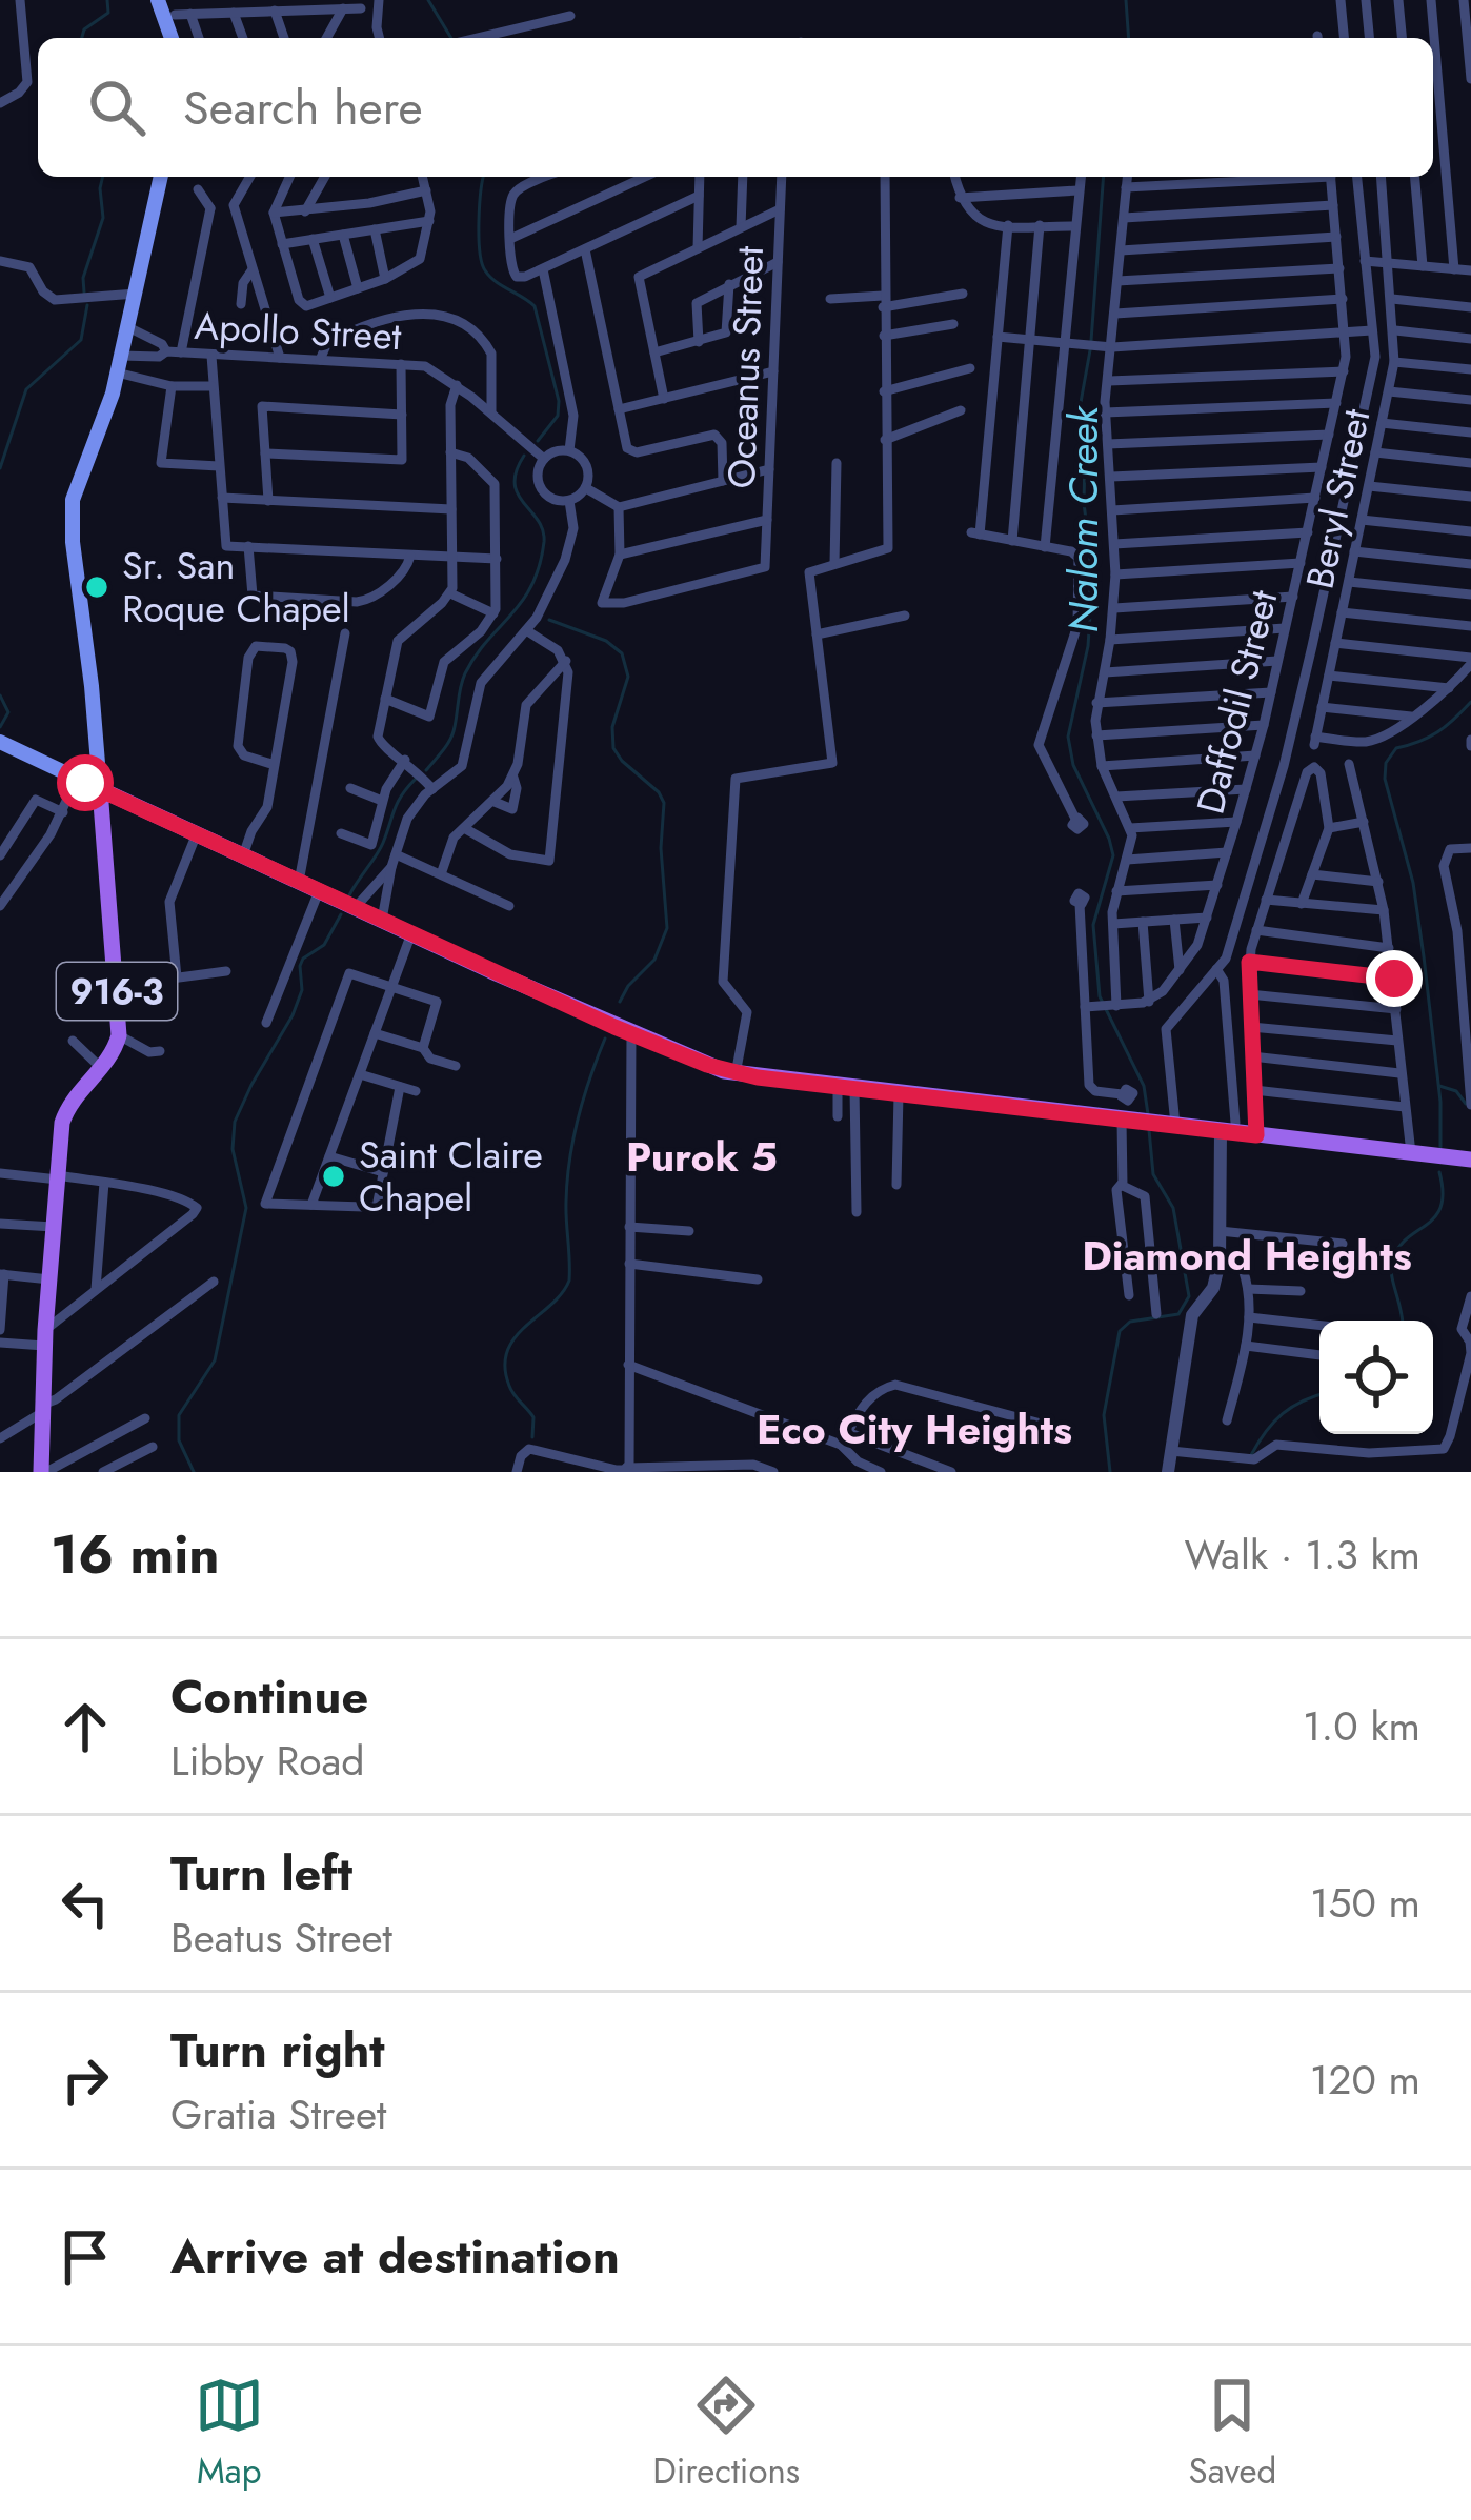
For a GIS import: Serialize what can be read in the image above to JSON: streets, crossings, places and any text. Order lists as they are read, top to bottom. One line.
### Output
{"streets":{"main road":["916-3"],"street":["Apollo Street","Oceanus Street","Beryl Street","Daffodil Street"]},"districts":["Purok 5","Diamond Heights","Eco City Heights"],"water":["Nalom Creek"],"places":["Sr. San Roque Chapel","Saint Claire Chapel"],"page":{"search":"Search here","heading":["16 min","Walk · 1.3 km"],"list":[["Continue","Libby Road","1.0 km"],["Turn left","Beatus Street","150 m"],["Turn right","Gratia Street","120 m"],"Arrive at destination"],"nav":["Map","Directions","Saved"]}}
